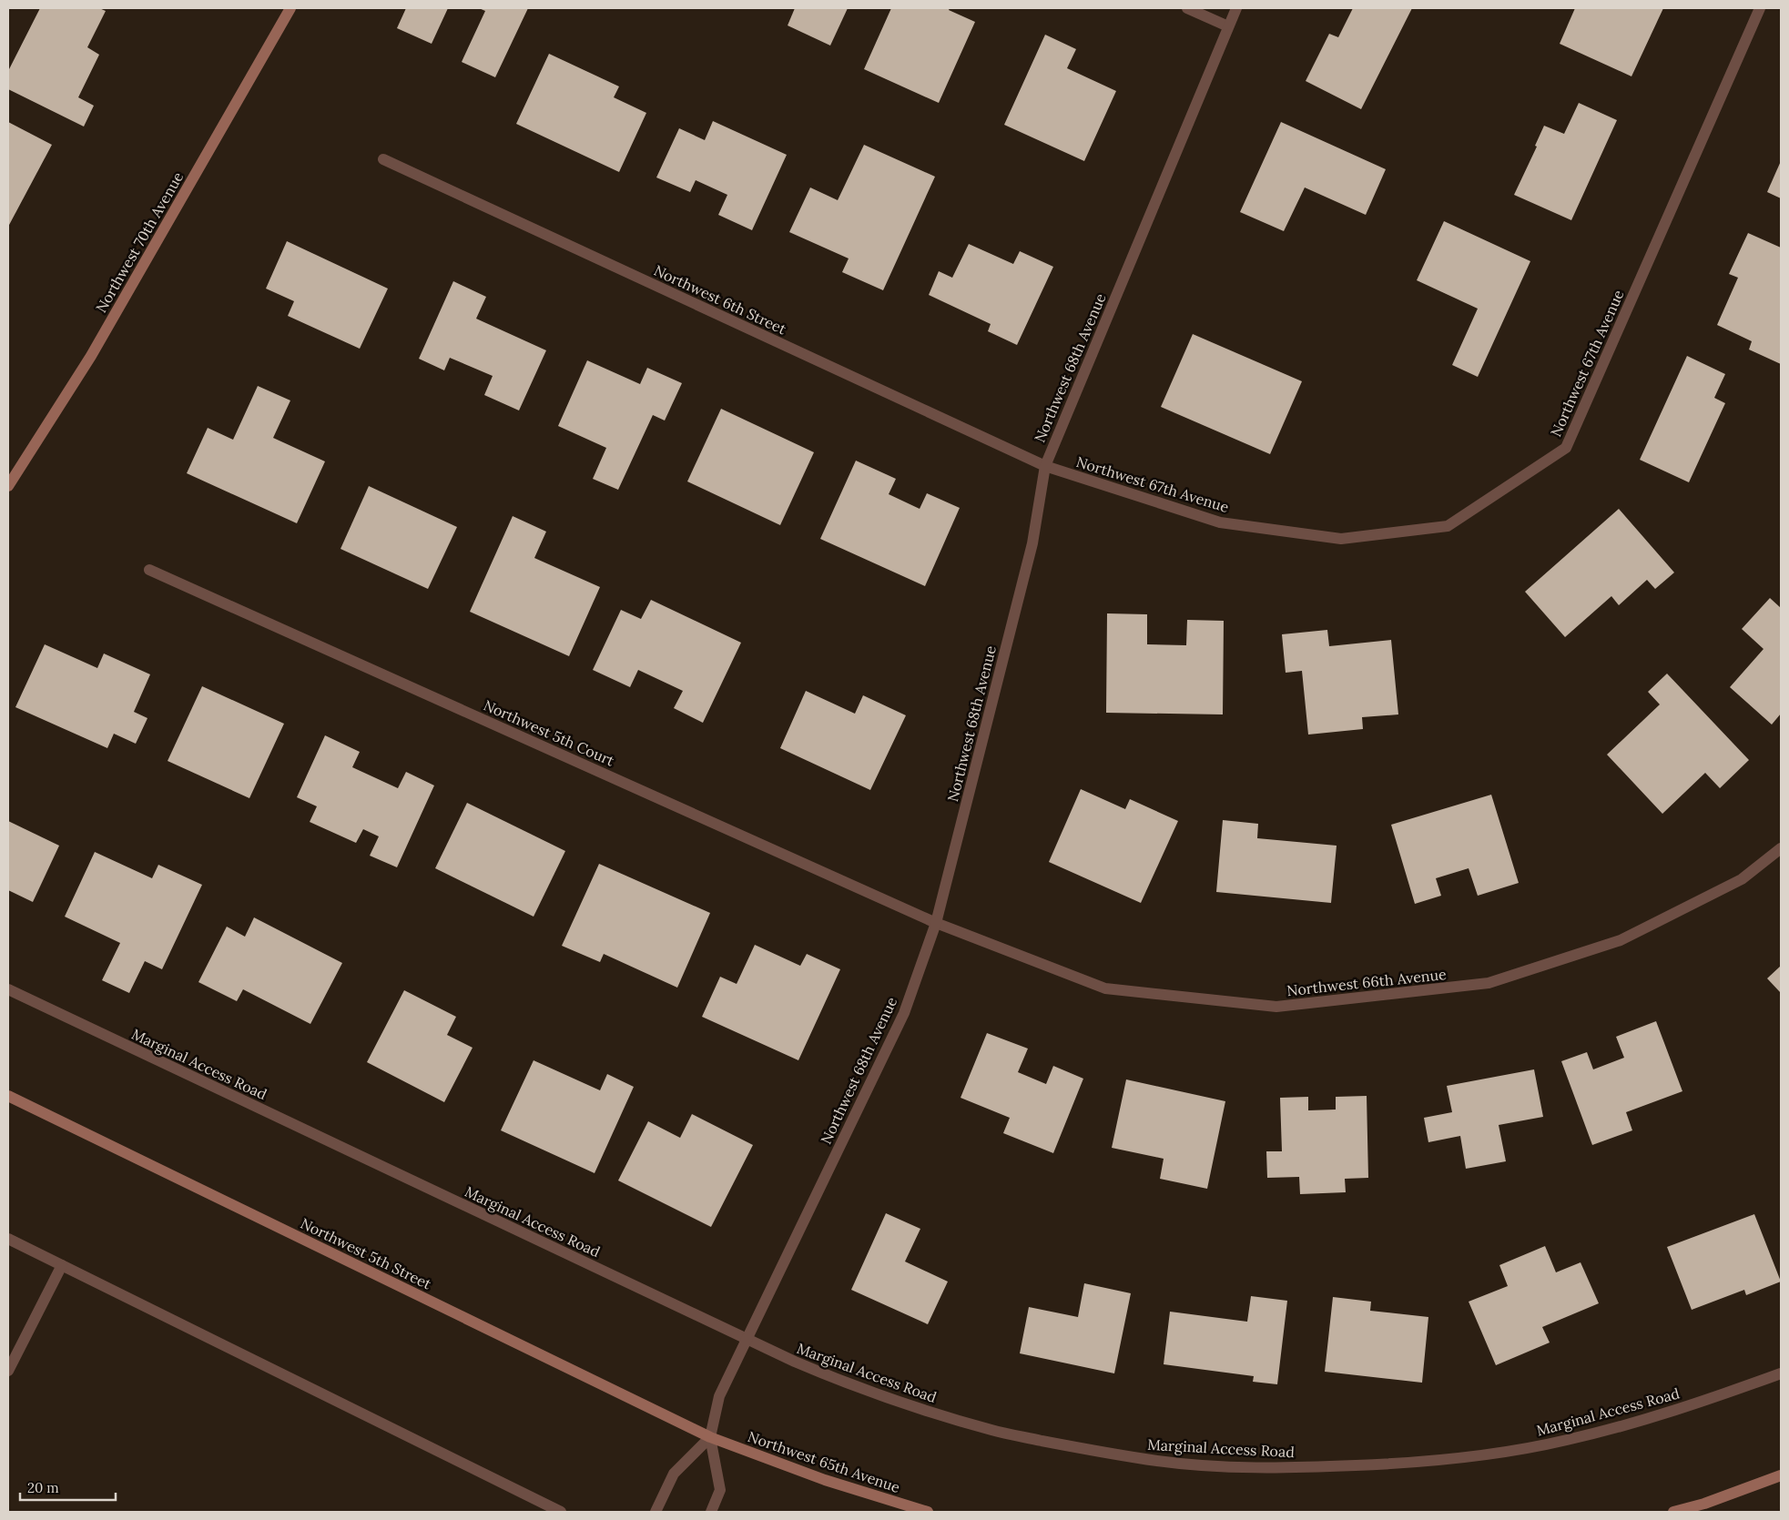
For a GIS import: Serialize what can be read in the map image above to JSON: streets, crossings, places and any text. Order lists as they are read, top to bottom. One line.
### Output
{"streets":{"street":["Northwest 70th Avenue","Northwest 6th Street","Northwest 67th Avenue","Northwest 68th Avenue","Northwest 5th Court","Northwest 66th Avenue","Marginal Access Road","Northwest 5th Street","Northwest 65th Avenue"]},"crossings":[["Northwest 6th Street","Northwest 67th Avenue"],["Northwest 6th Street","Northwest 68th Avenue"],["Northwest 67th Avenue","Northwest 68th Avenue"],["Northwest 68th Avenue","Northwest 5th Court"],["Northwest 68th Avenue","Northwest 66th Avenue"],["Northwest 68th Avenue","Marginal Access Road"],["Northwest 68th Avenue","Northwest 5th Street"],["Northwest 68th Avenue","Northwest 65th Avenue"],["Northwest 5th Court","Northwest 66th Avenue"],["Northwest 5th Street","Northwest 65th Avenue"]],"scale_bar":"20 m"}
